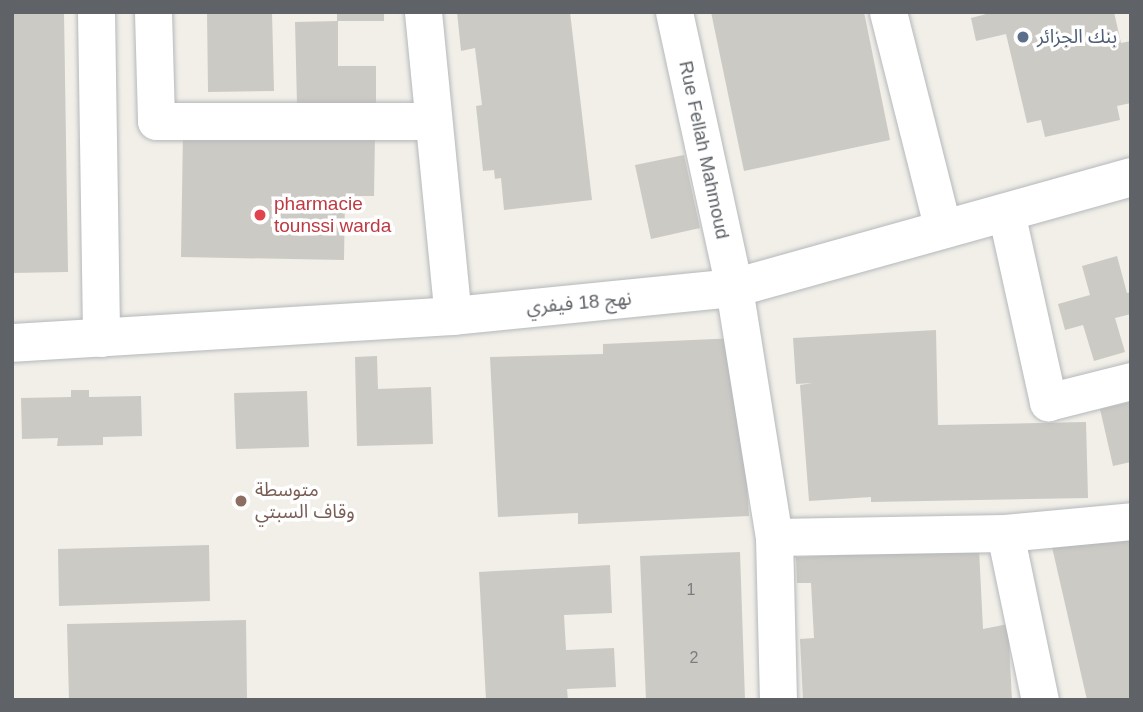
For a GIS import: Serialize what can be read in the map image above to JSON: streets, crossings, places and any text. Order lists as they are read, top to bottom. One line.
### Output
{"streets":{"main road":["نهج 18 فيفري"],"street":["Rue Fellah Mahmoud"]},"crossings":[["Rue Fellah Mahmoud","نهج 18 فيفري"]],"places":["بنك الجزائر","pharmacie tounssi warda","متوسطة وقاف السبتي"],"house_numbers":["1","2"]}
